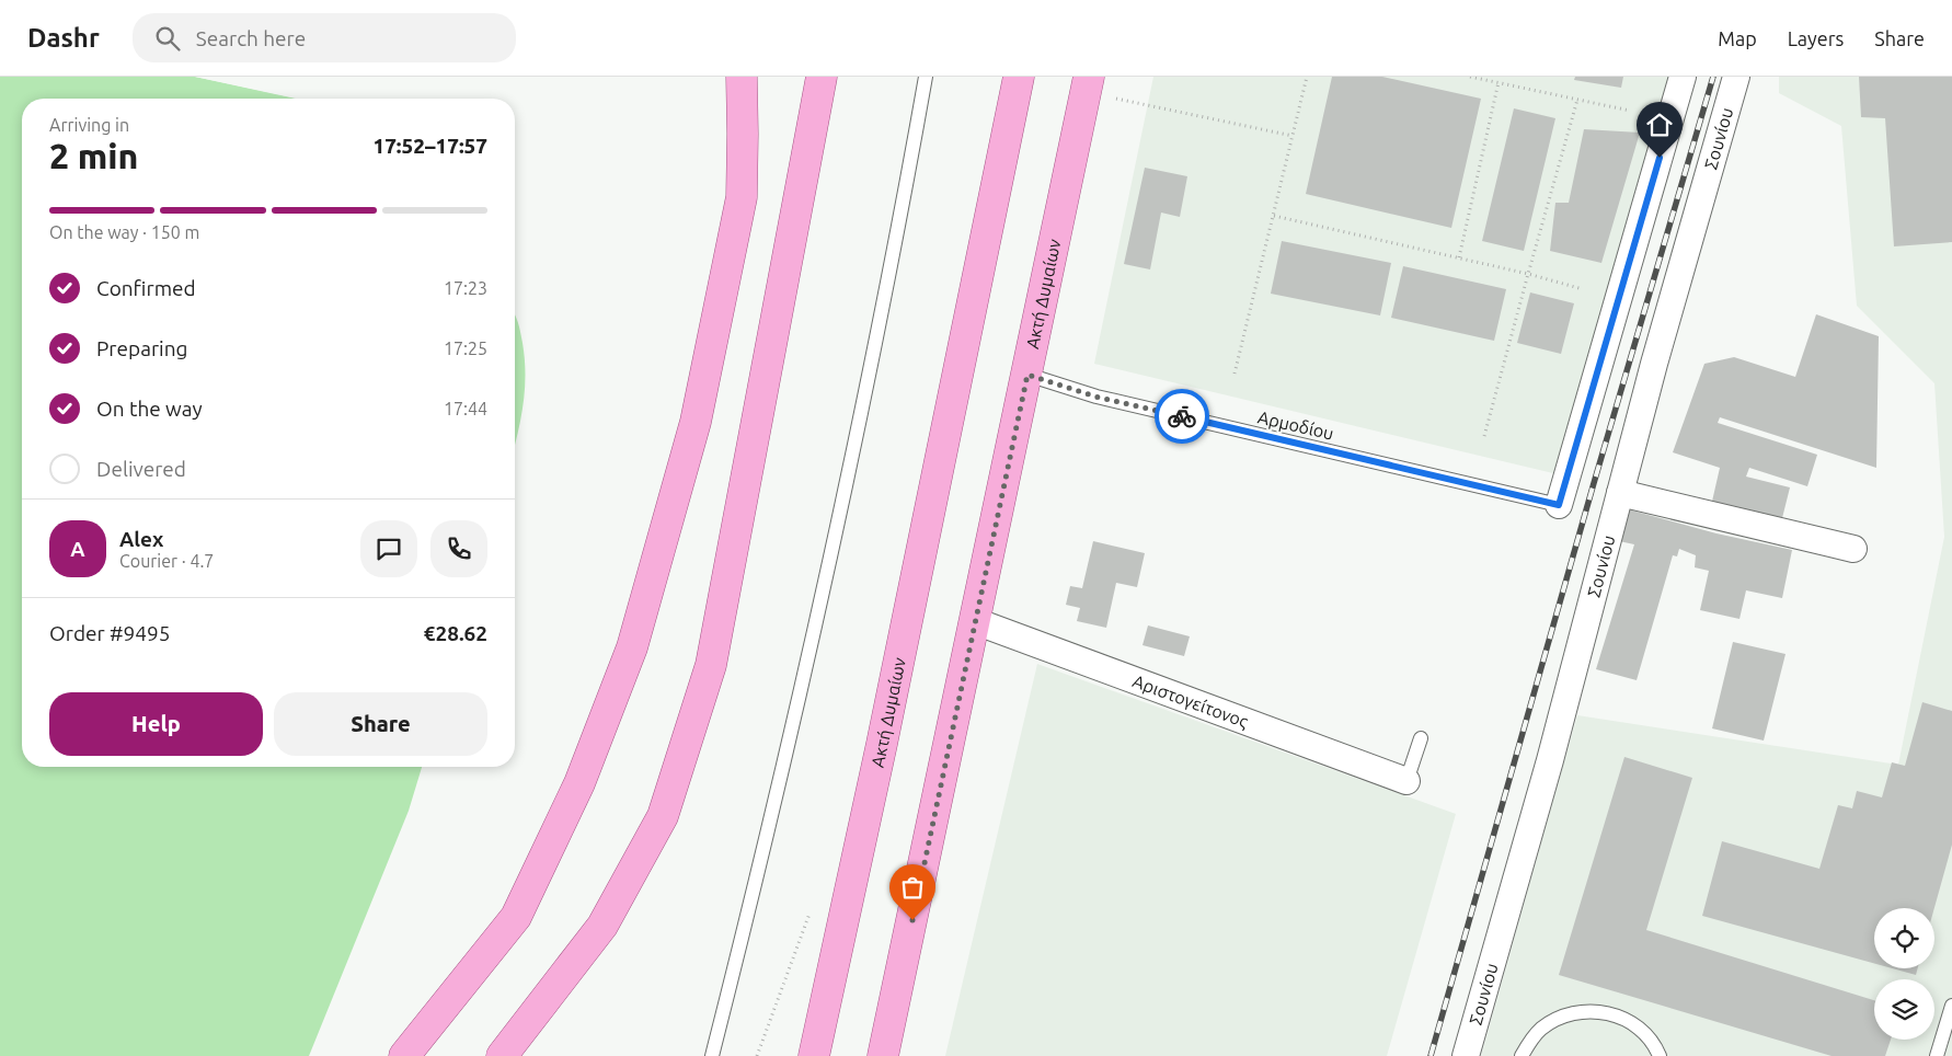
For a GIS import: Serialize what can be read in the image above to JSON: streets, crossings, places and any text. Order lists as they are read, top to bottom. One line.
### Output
{"streets":{"main road":["Ακτή Δυμαίων"],"street":["Σουνίου","Αριστογείτονος"],"lane":["Αρμοδίου"]},"crossings":[["Ακτή Δυμαίων","Αρμοδίου"],["Ακτή Δυμαίων","Αριστογείτονος"]],"page":{"header":"Dashr","search":"Search here","nav":["Map","Layers","Share"],"heading":["2 min","Arriving in","17:52–17:57"],"panel":["Alex","Courier · 4.7","Order #9495","€28.62"],"bar":"On the way · 150 m","list":[["Confirmed","17:23"],["Preparing","17:25"],["On the way","17:44"],"Delivered"],"round":"A","buttons":["Help","Share"]}}
